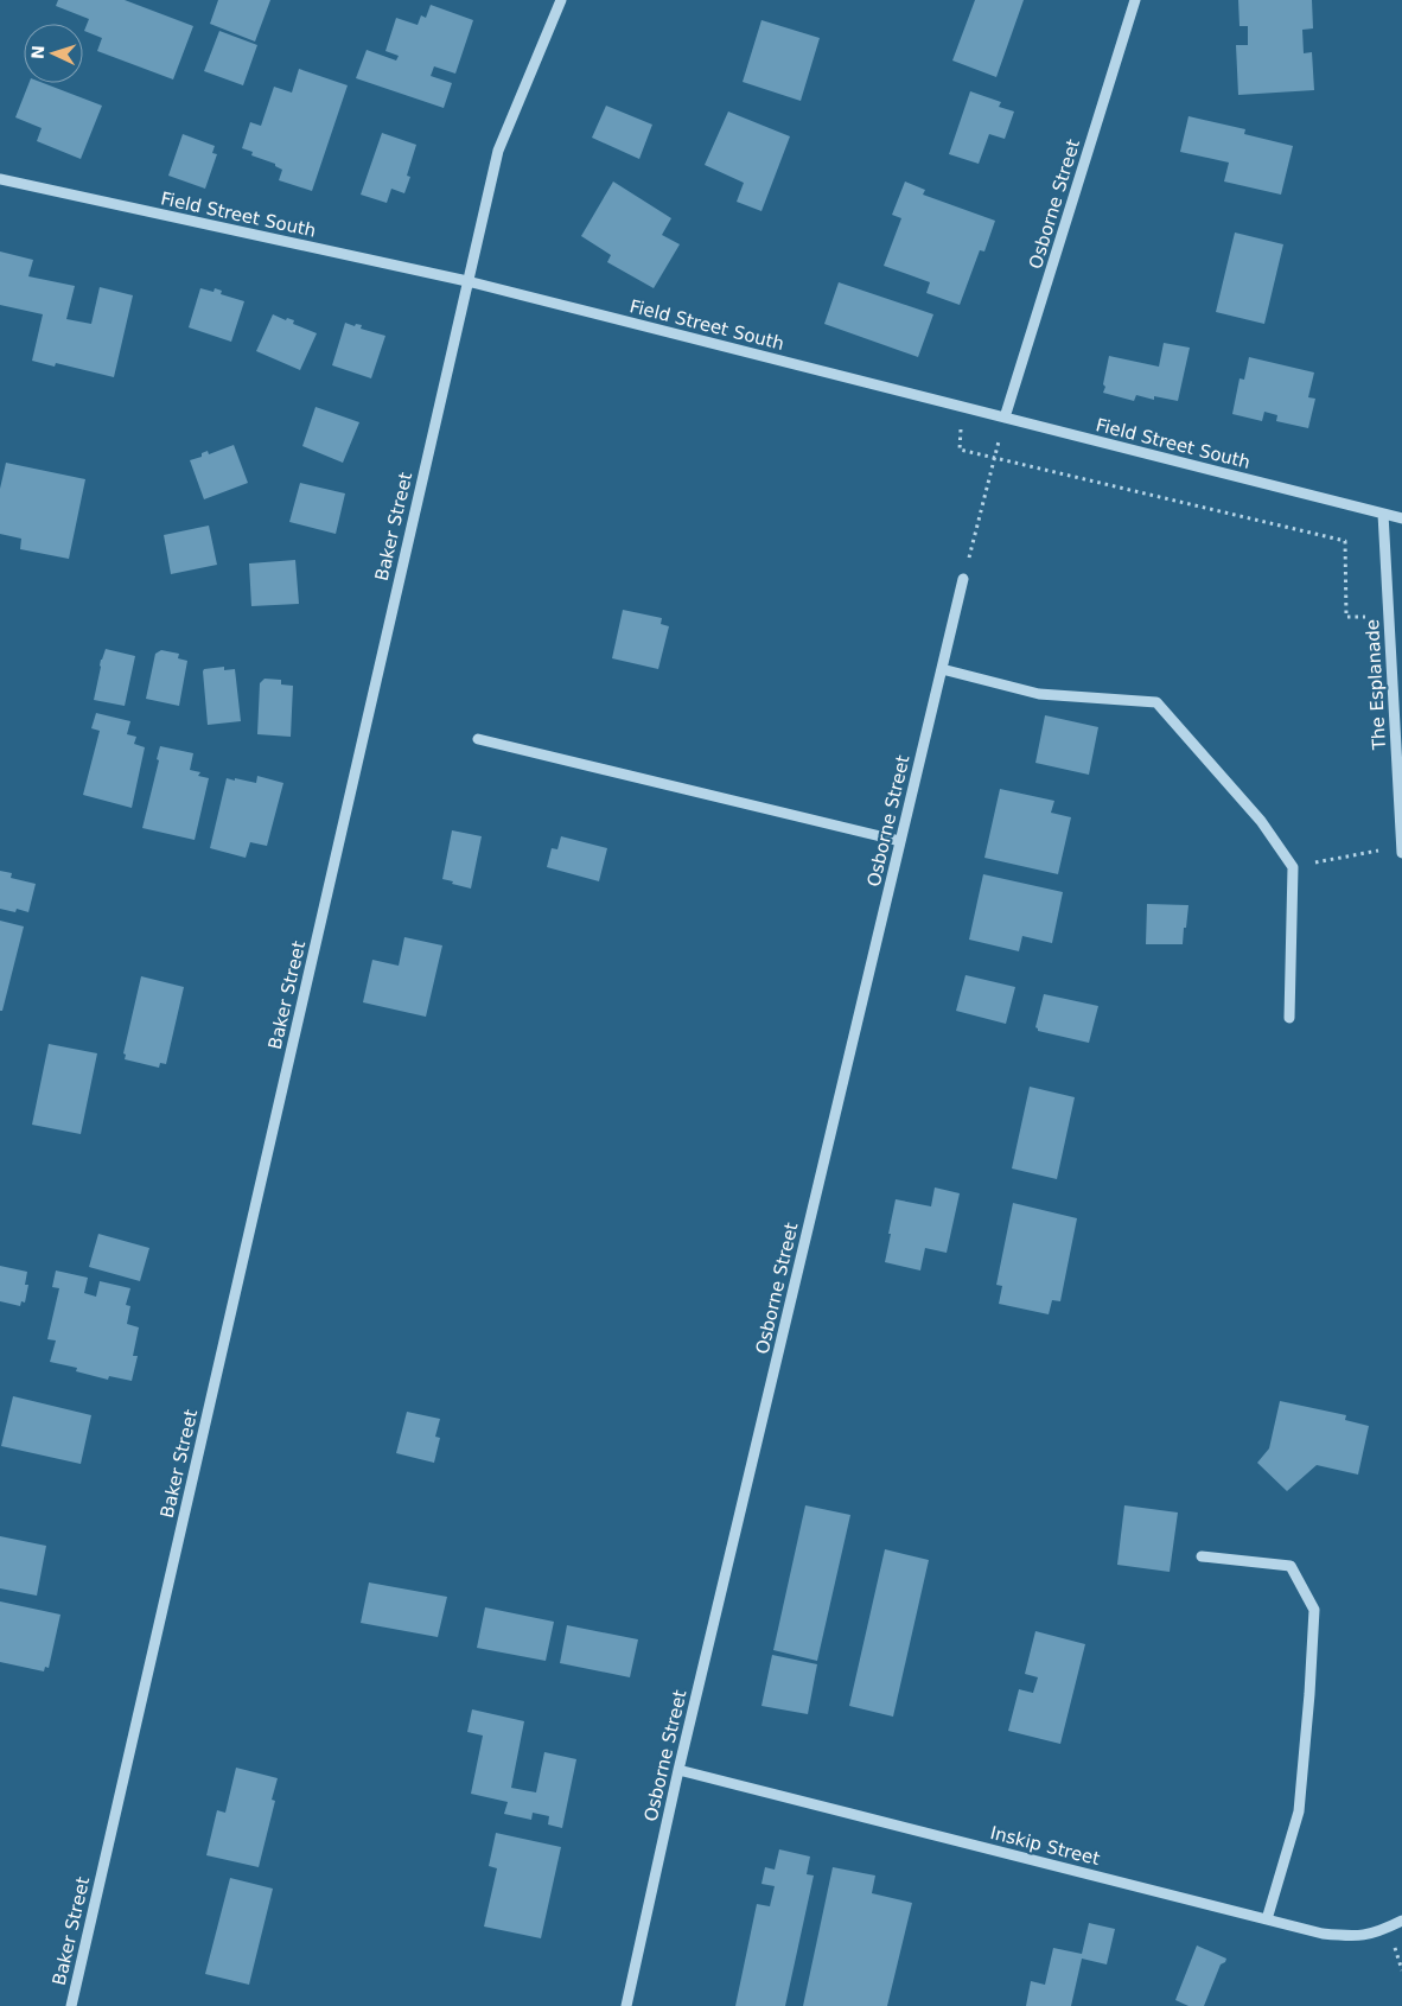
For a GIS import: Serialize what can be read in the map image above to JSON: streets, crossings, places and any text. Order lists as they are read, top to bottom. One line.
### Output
{"streets":{"street":["Osborne Street","Field Street South","Baker Street","The Esplanade","Inskip Street"]},"crossings":[["Osborne Street","Field Street South"],["Osborne Street","Inskip Street"],["Field Street South","Baker Street"],["Field Street South","The Esplanade"]],"north":"left"}
